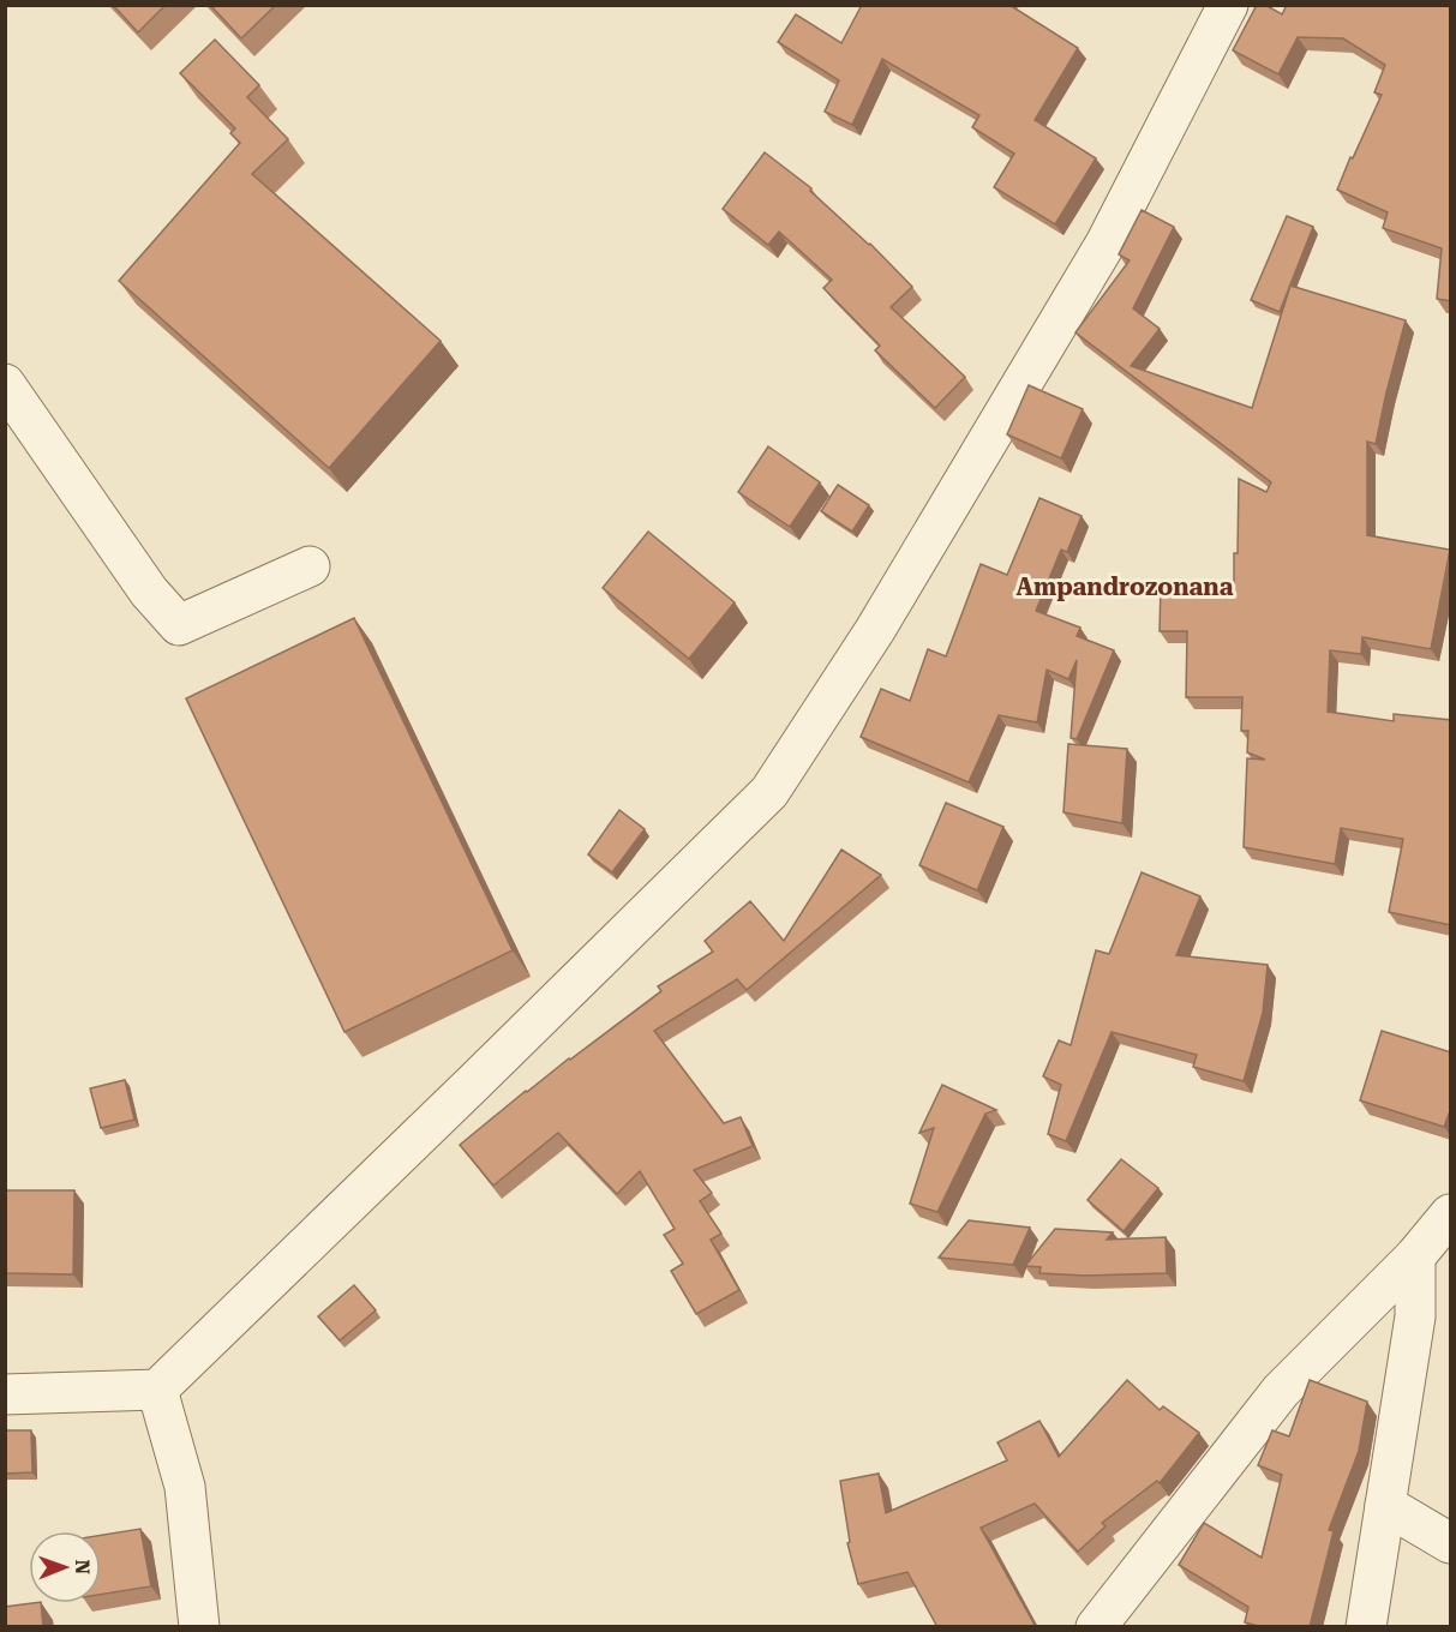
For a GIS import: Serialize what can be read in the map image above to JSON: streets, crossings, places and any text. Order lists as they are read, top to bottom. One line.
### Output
{"districts":["Ampandrozonana"],"north":"right"}
